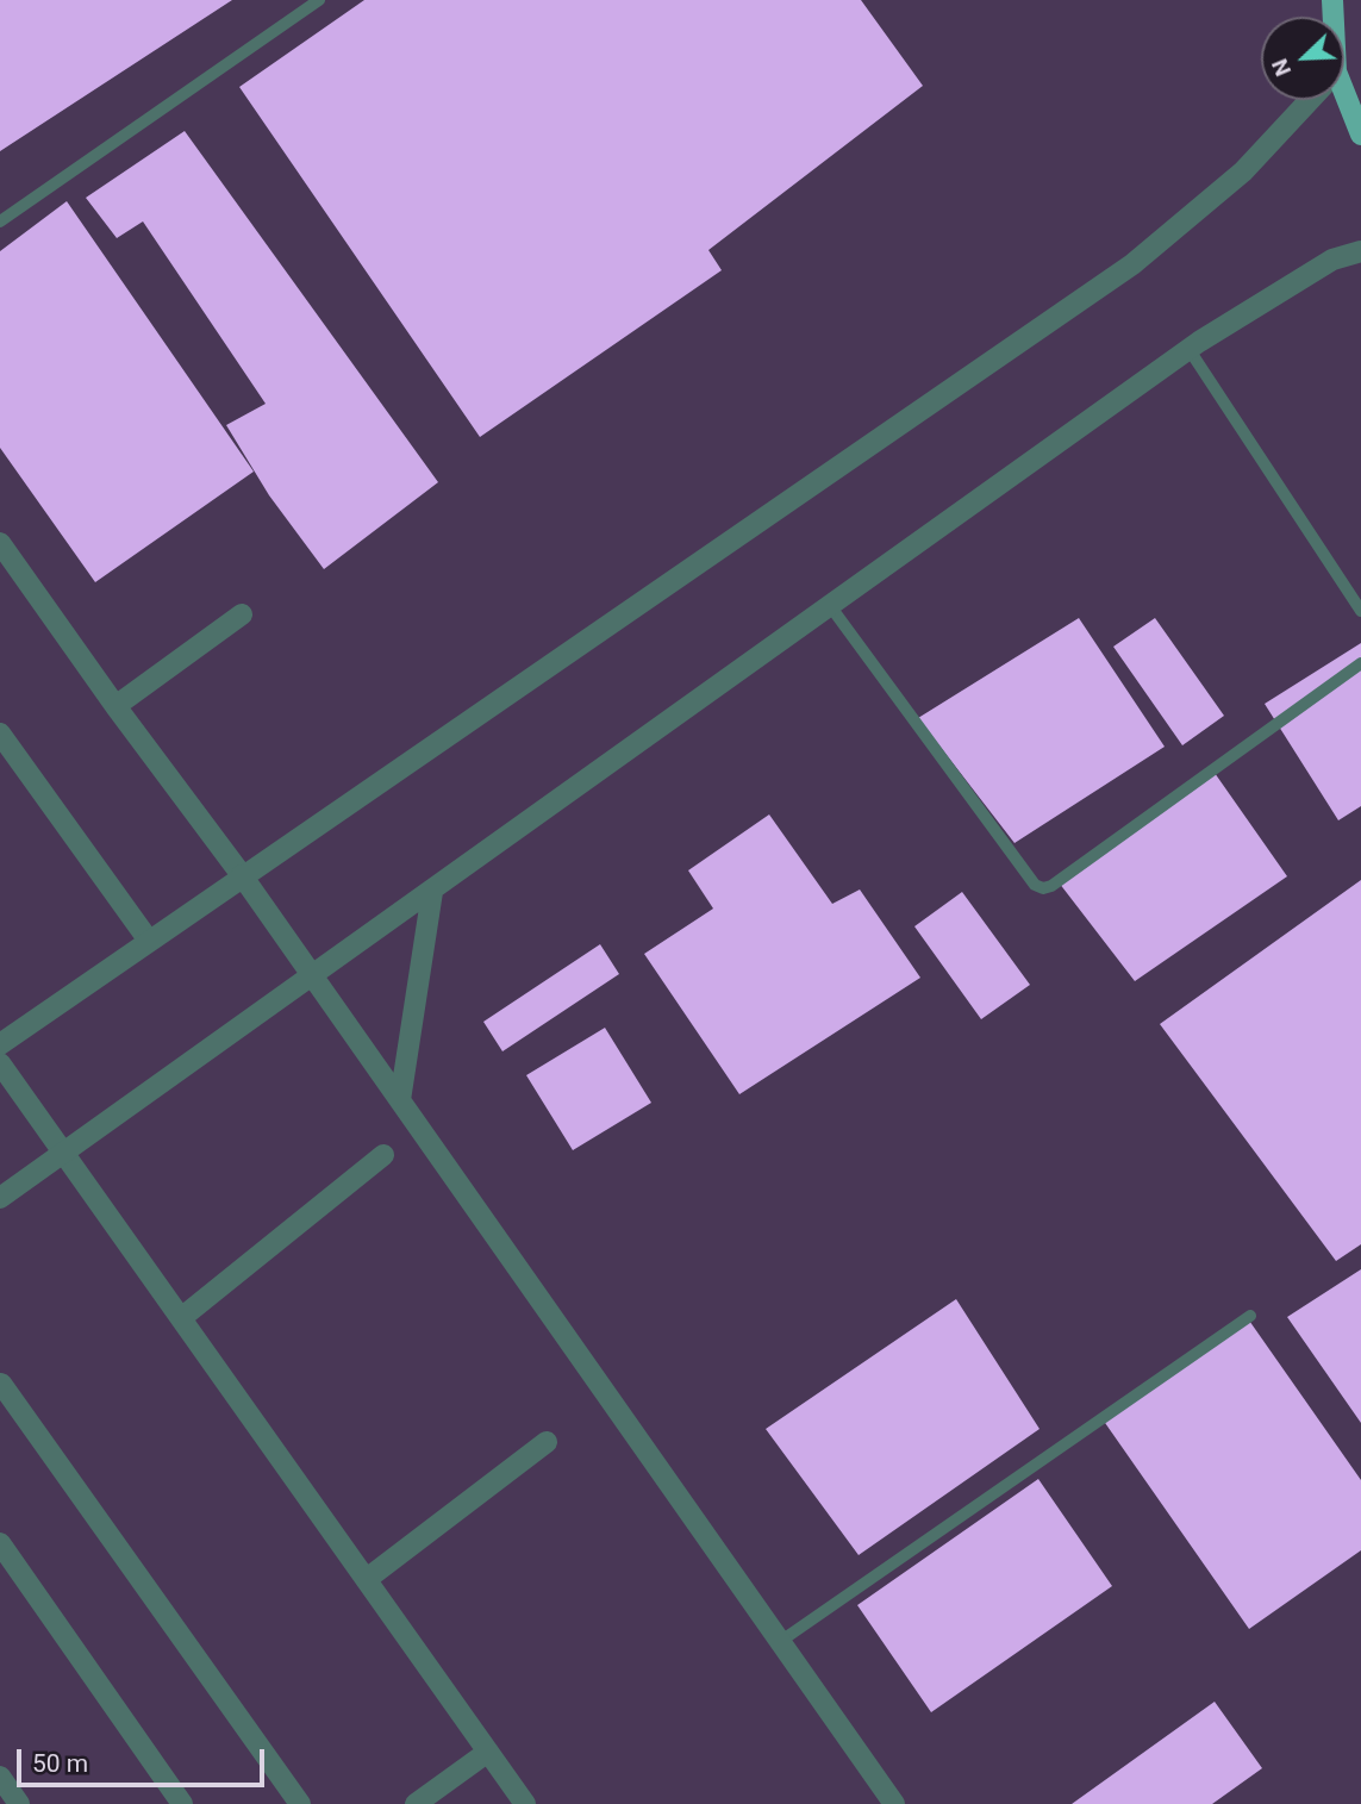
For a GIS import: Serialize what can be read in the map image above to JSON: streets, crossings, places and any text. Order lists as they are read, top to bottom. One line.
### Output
{"scale_bar":"50 m","north":"bottom left"}
